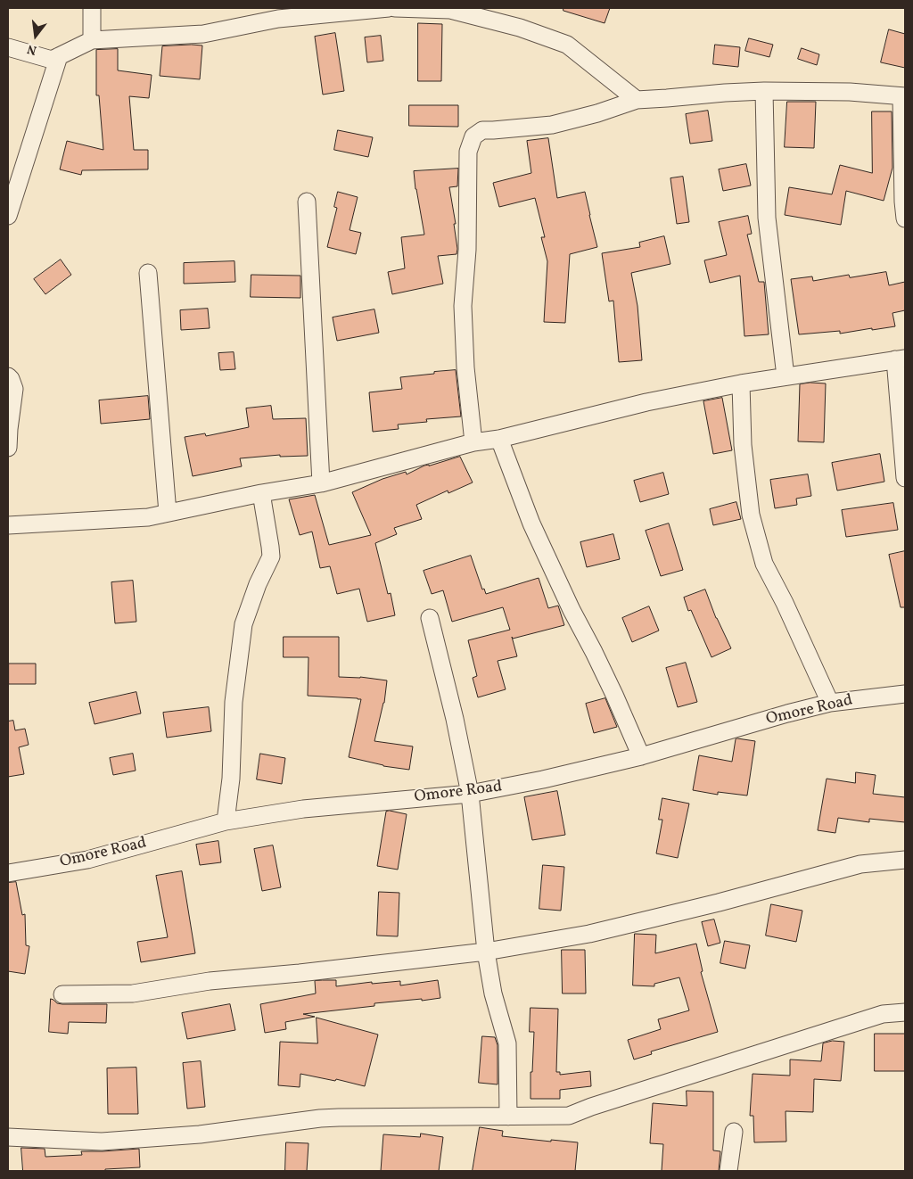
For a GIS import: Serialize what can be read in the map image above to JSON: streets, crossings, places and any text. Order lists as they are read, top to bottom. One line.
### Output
{"streets":{"street":["Omore Road"]},"north":"bottom"}
